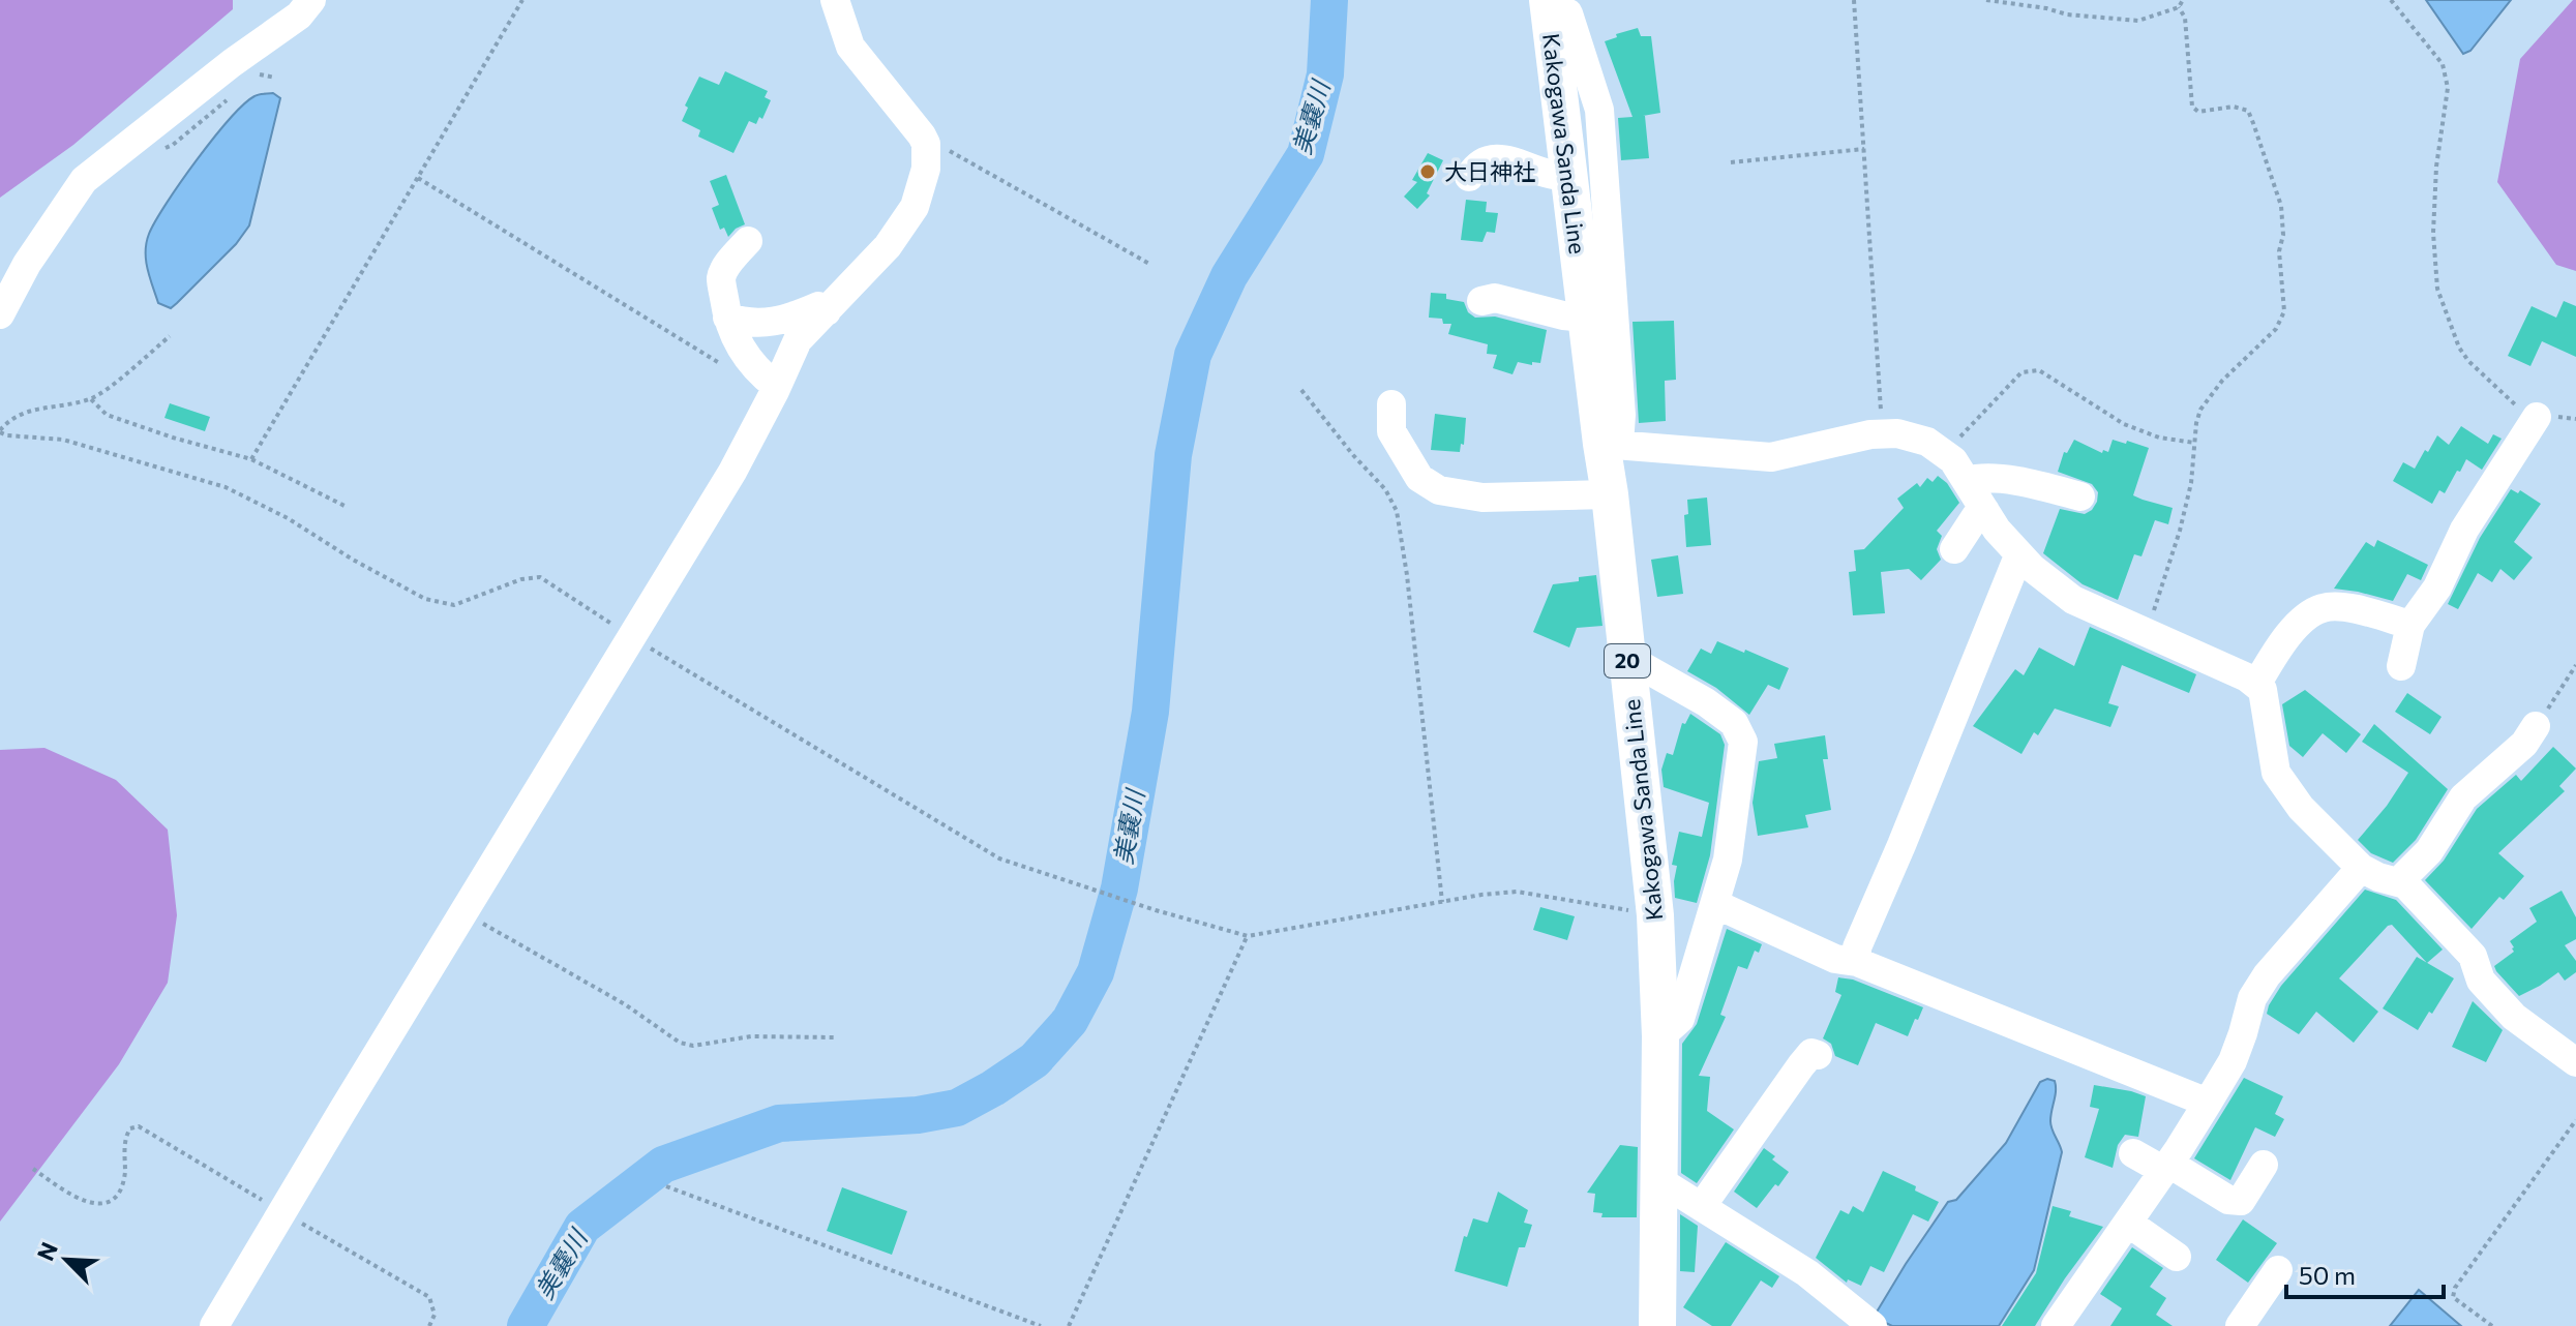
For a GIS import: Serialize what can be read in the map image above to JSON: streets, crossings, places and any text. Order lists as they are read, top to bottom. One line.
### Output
{"streets":{"main road":["Kakogawa Sanda Line","20"]},"water":["美嚢川"],"places":["大日神社"],"scale_bar":"50 m","north":"top left"}
